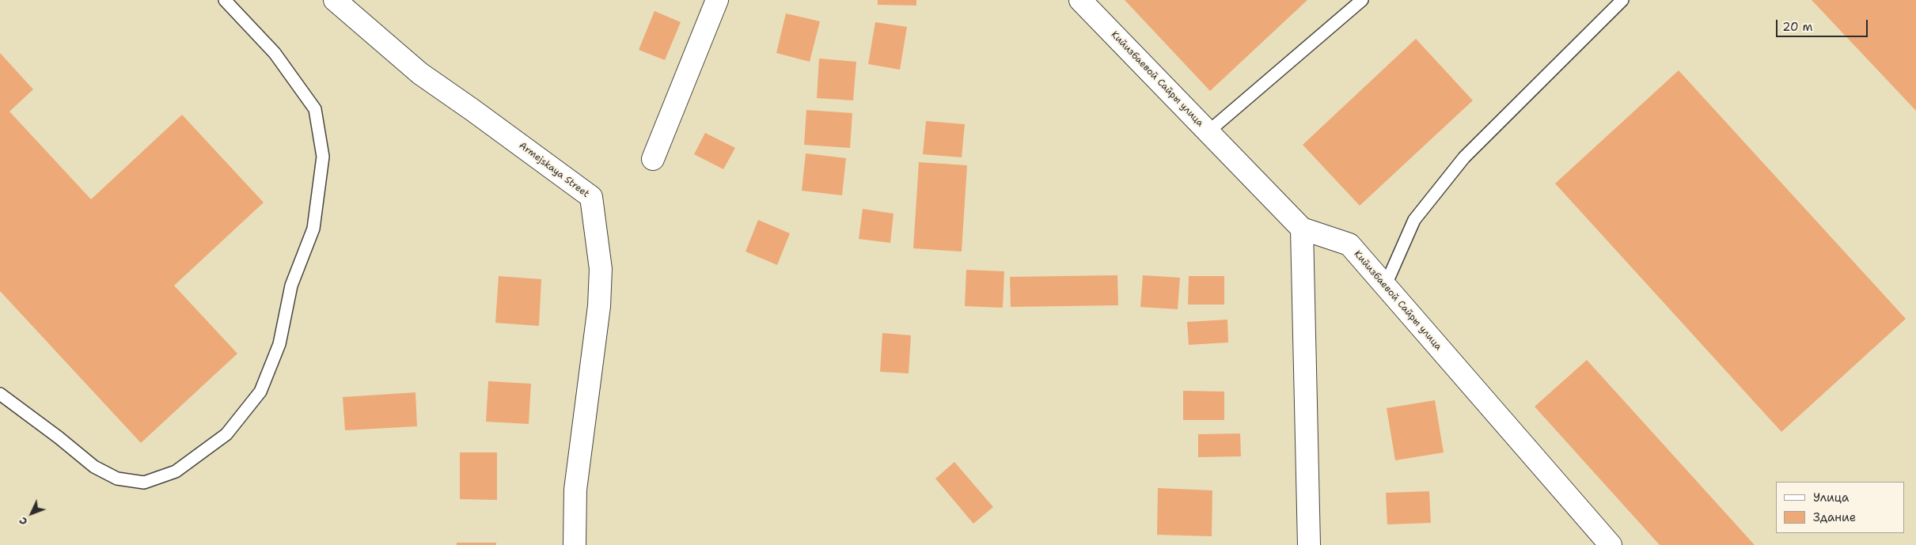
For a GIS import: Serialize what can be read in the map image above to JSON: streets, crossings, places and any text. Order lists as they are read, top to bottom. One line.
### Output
{"streets":{"street":["Кийизбаевой Сайры улица","Armejskaya Street"]},"legend":["Улица","Здание"],"scale_bar":"20 m","north":"bottom left"}
